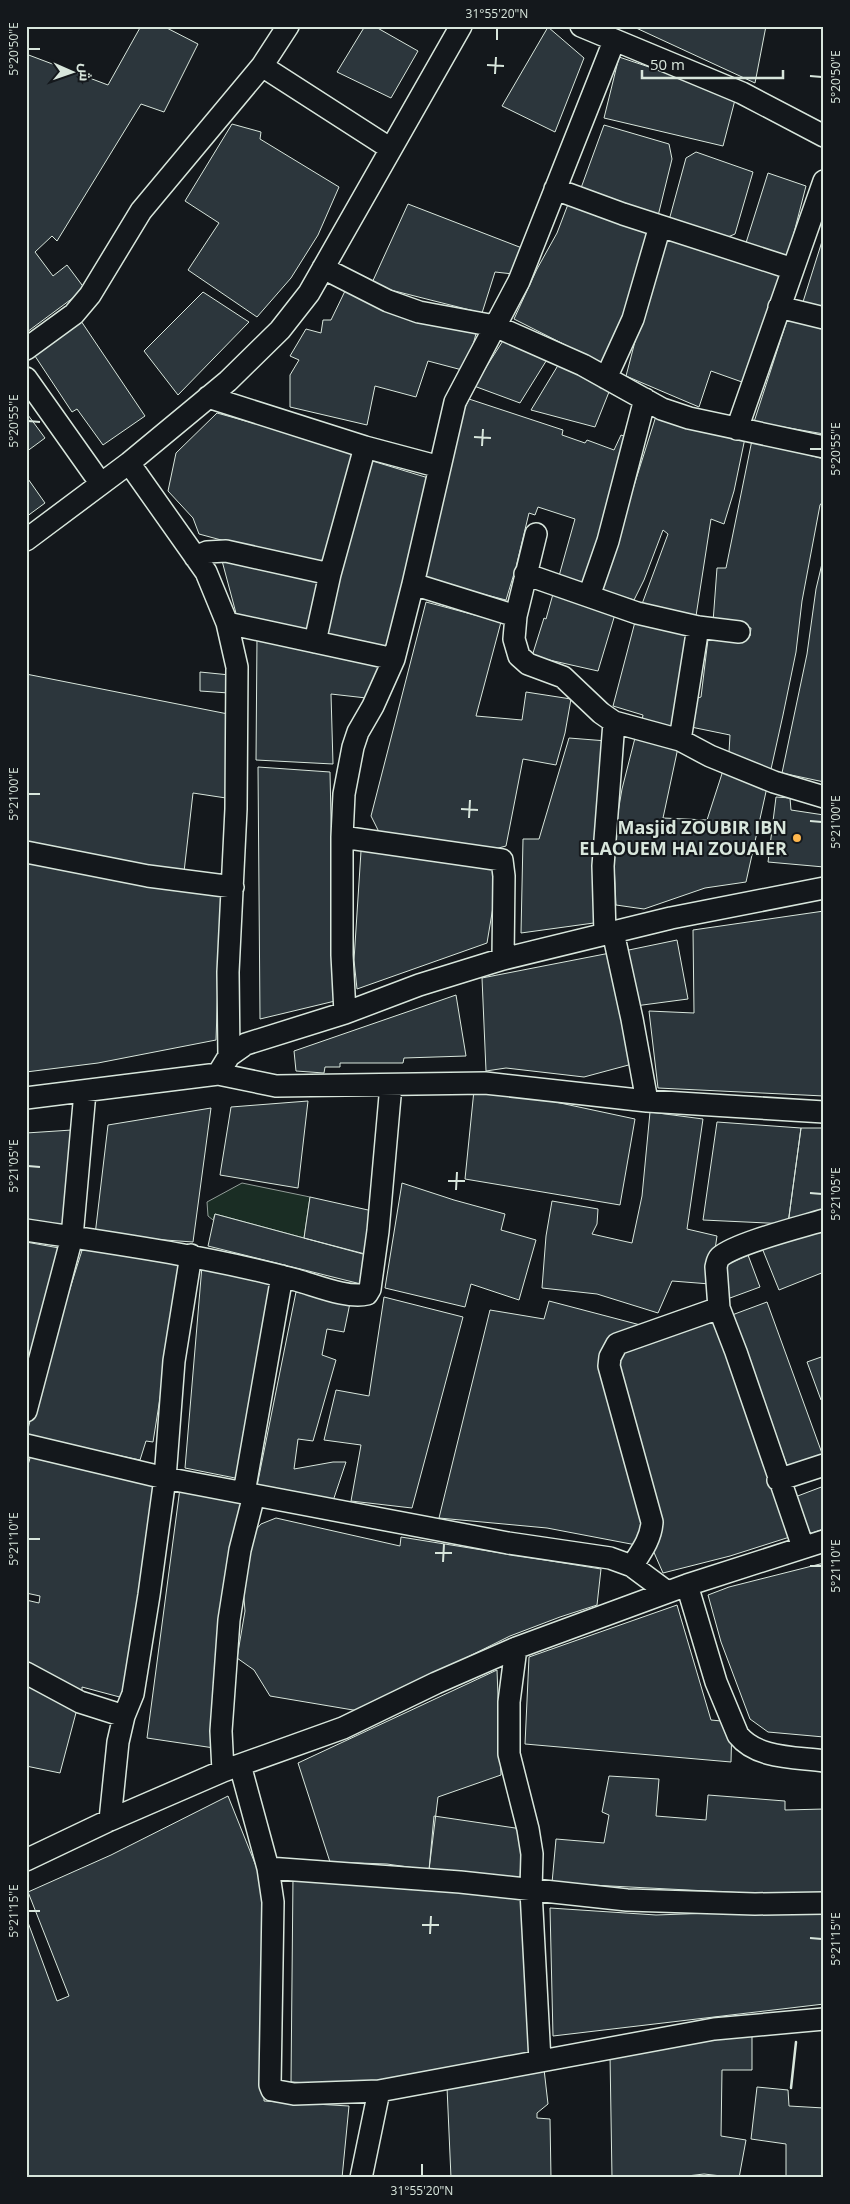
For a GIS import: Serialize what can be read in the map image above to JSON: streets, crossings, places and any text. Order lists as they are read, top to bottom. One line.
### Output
{"places":["Masjid ZOUBIR IBN ELAOUEM HAI ZOUAIER"],"scale_bar":"50 m","north":"right","coordinates":["31°55'20\"N","5°20'50\"E","5°20'55\"E","5°21'00\"E","5°21'05\"E","5°21'10\"E","5°21'15\"E"]}
